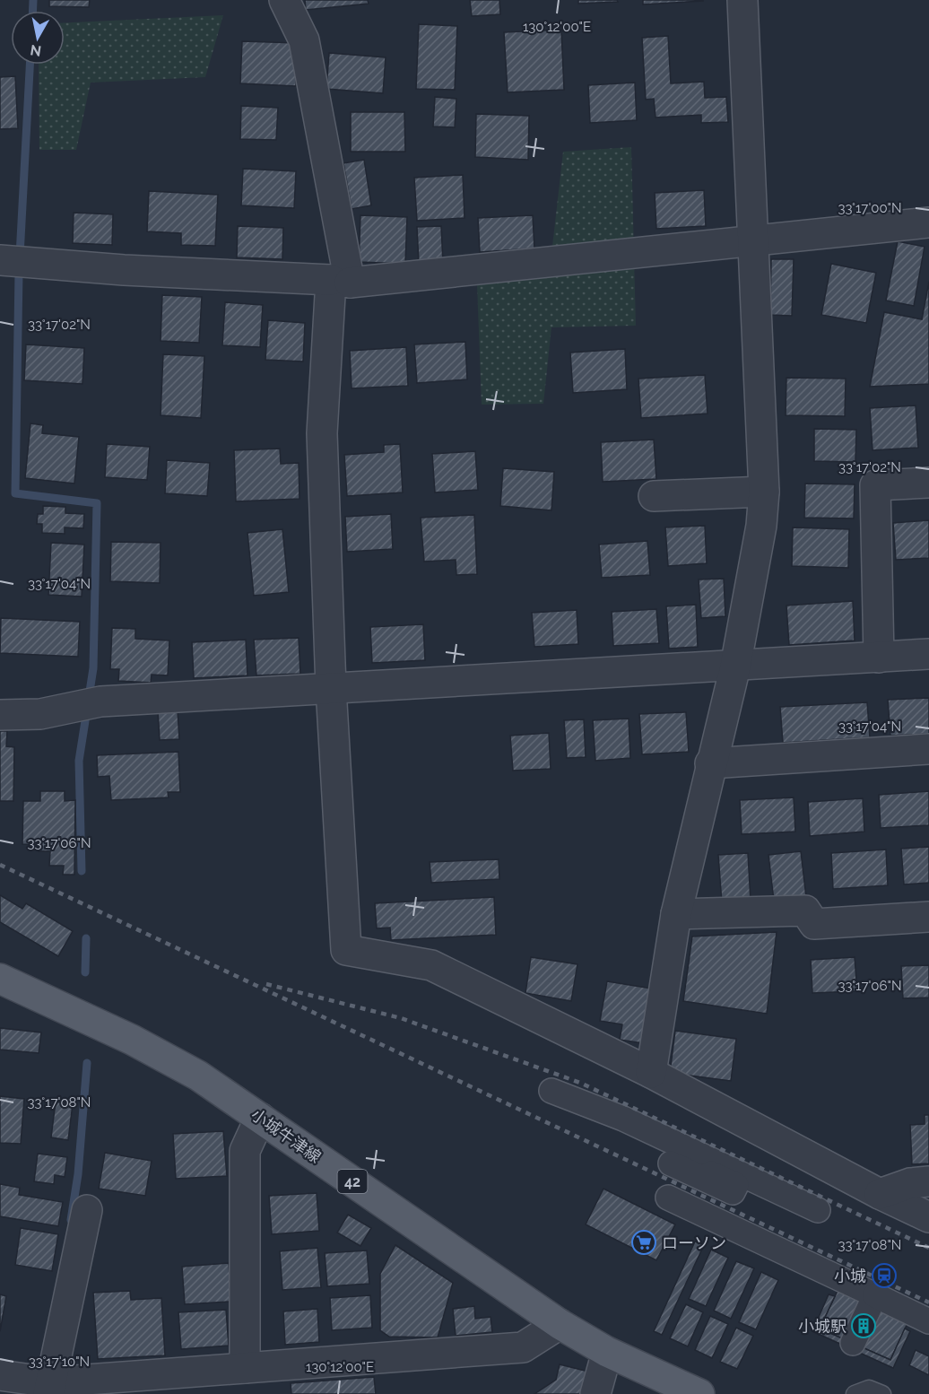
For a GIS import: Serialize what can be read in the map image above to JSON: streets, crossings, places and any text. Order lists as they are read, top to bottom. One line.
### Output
{"streets":{"main road":["小城牛津線","42"]},"places":{"supermarket":["ローソン"],"station":["小城"],"building":["小城駅"]},"north":"bottom","coordinates":["130°12'00\"E","33°17'00\"N","33°17'02\"N","33°17'04\"N","33°17'06\"N","33°17'08\"N","33°17'10\"N"]}
